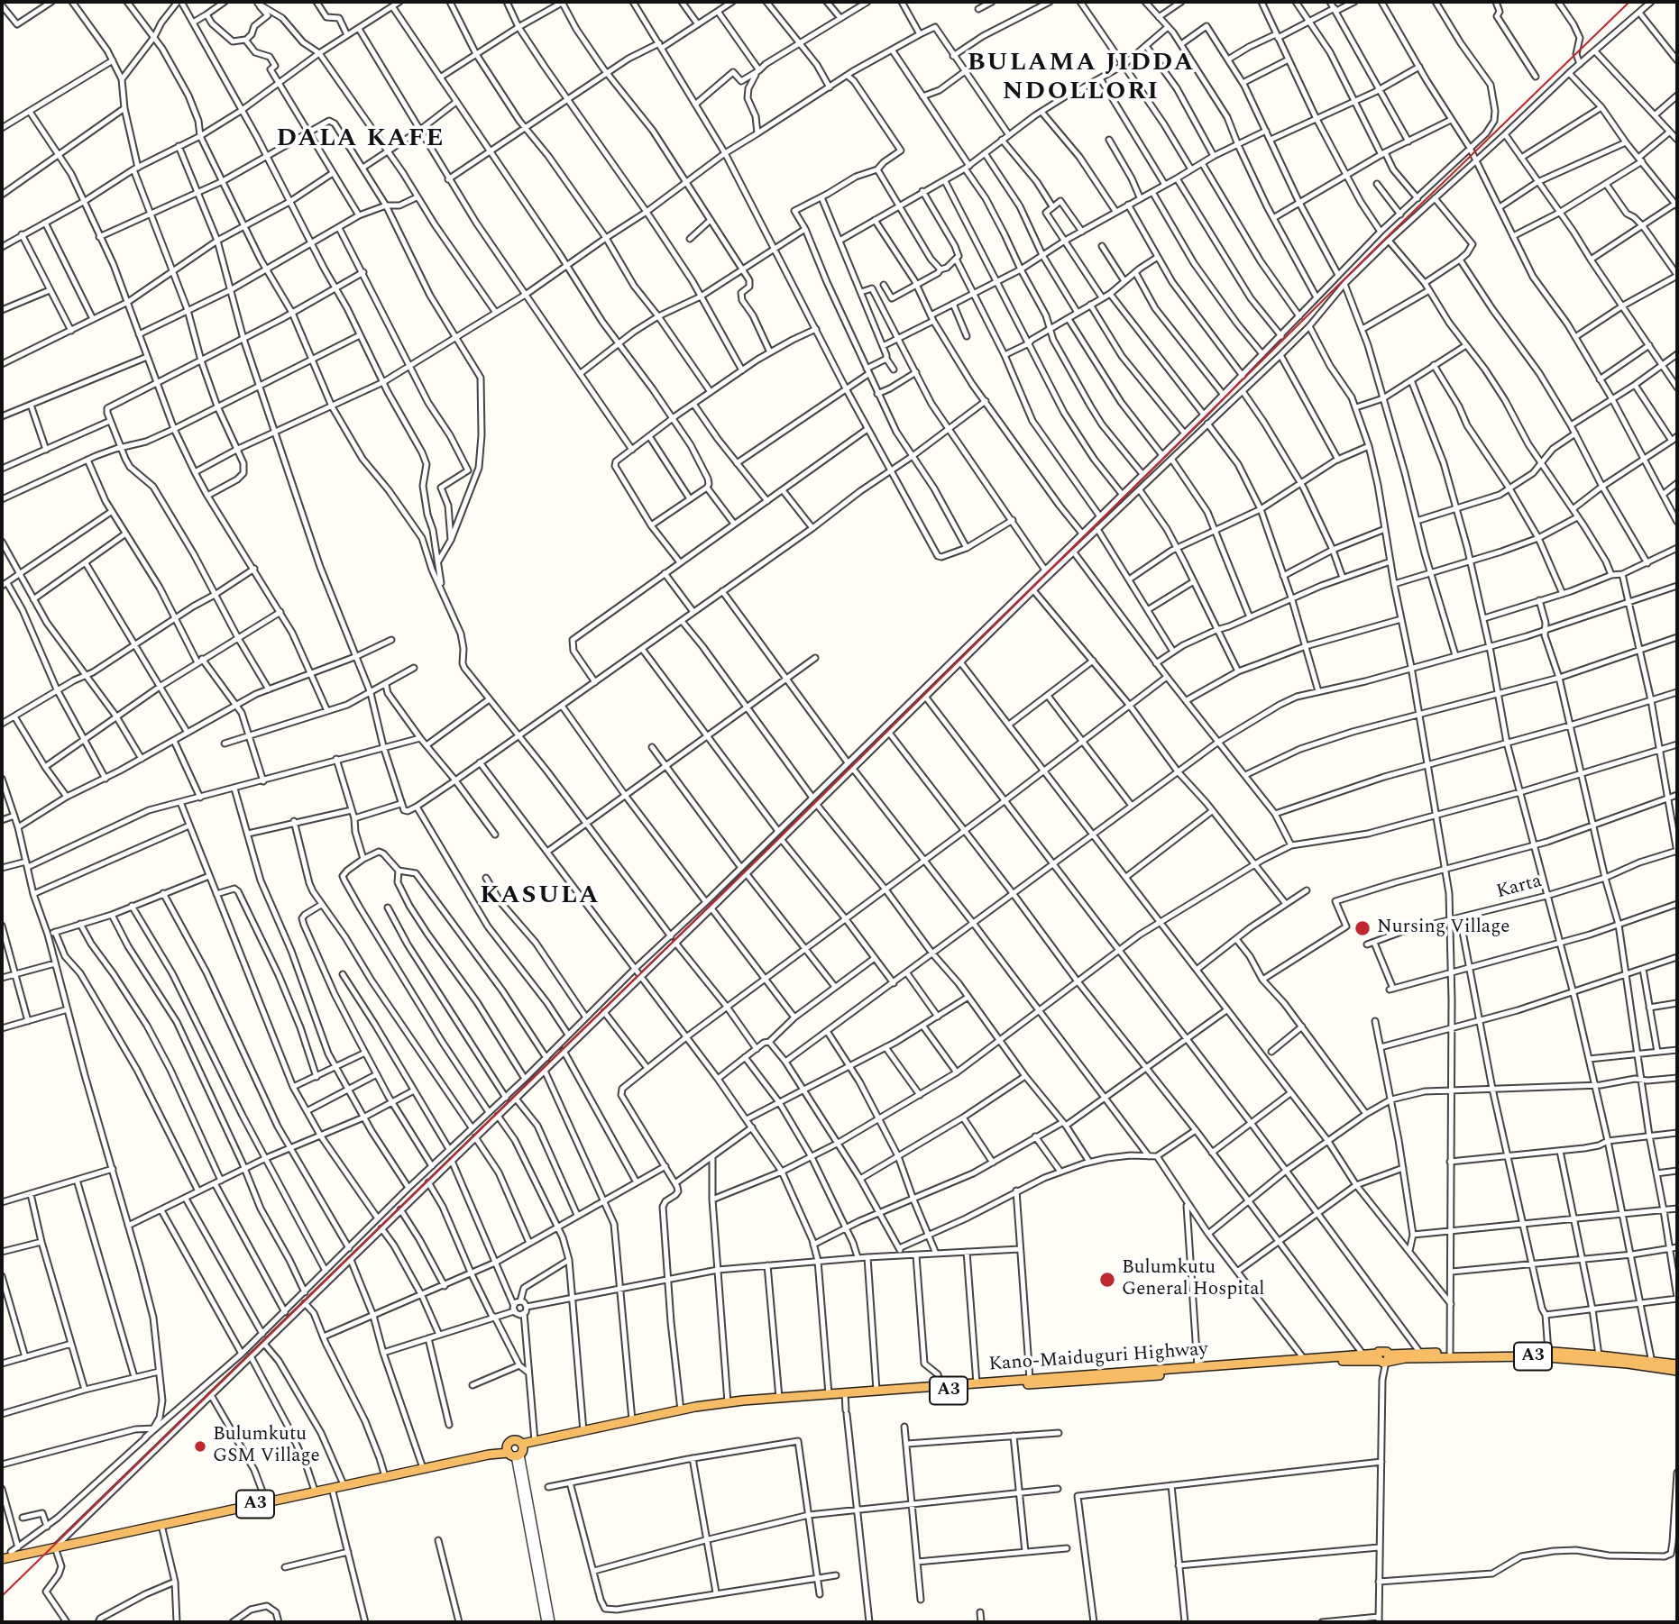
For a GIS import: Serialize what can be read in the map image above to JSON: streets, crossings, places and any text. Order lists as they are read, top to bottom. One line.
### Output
{"streets":{"highway":["A3","Kano-Maiduguri Highway"],"street":["Karta"]},"districts":["BULAMA JIDDA NDOLLORI","DALA KAFE","KASULA"],"places":["Nursing Village","Bulumkutu General Hospital","Bulumkutu GSM Village"]}
